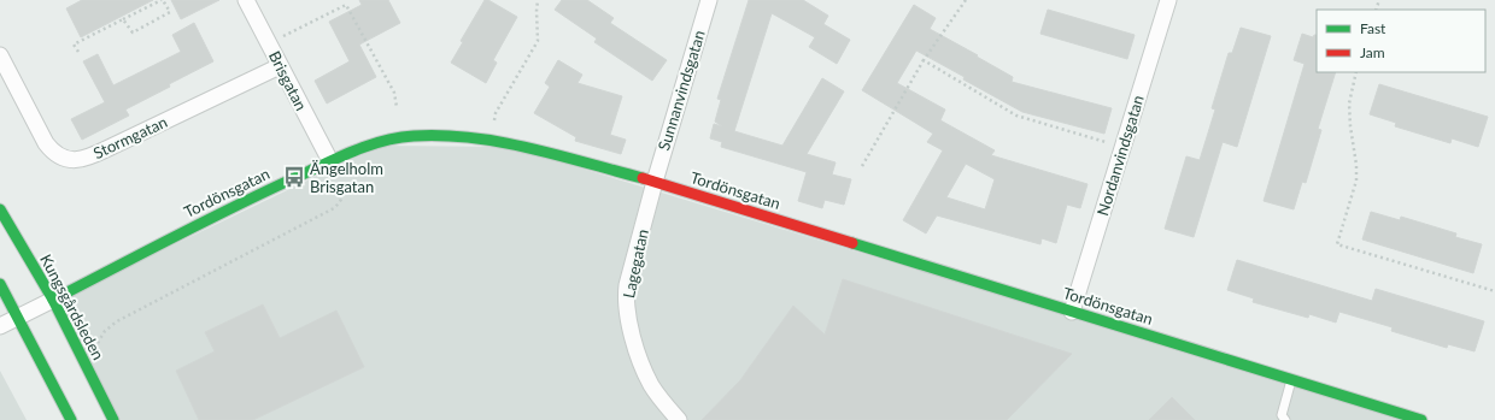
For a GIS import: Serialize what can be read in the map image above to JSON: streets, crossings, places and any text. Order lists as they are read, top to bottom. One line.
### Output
{"streets":{"street":["Brisgatan","Sunnanvindsgatan","Stormgatan","Nordanvindsgatan","Tordönsgatan","Lagegatan","Kungsgårdsleden"]},"crossings":[["Brisgatan","Stormgatan"],["Brisgatan","Tordönsgatan"],["Sunnanvindsgatan","Tordönsgatan"],["Sunnanvindsgatan","Lagegatan"],["Nordanvindsgatan","Tordönsgatan"],["Tordönsgatan","Lagegatan"],["Tordönsgatan","Kungsgårdsleden"]],"places":{"bus stop":["Ängelholm Brisgatan"]},"legend":["Fast","Jam"]}
